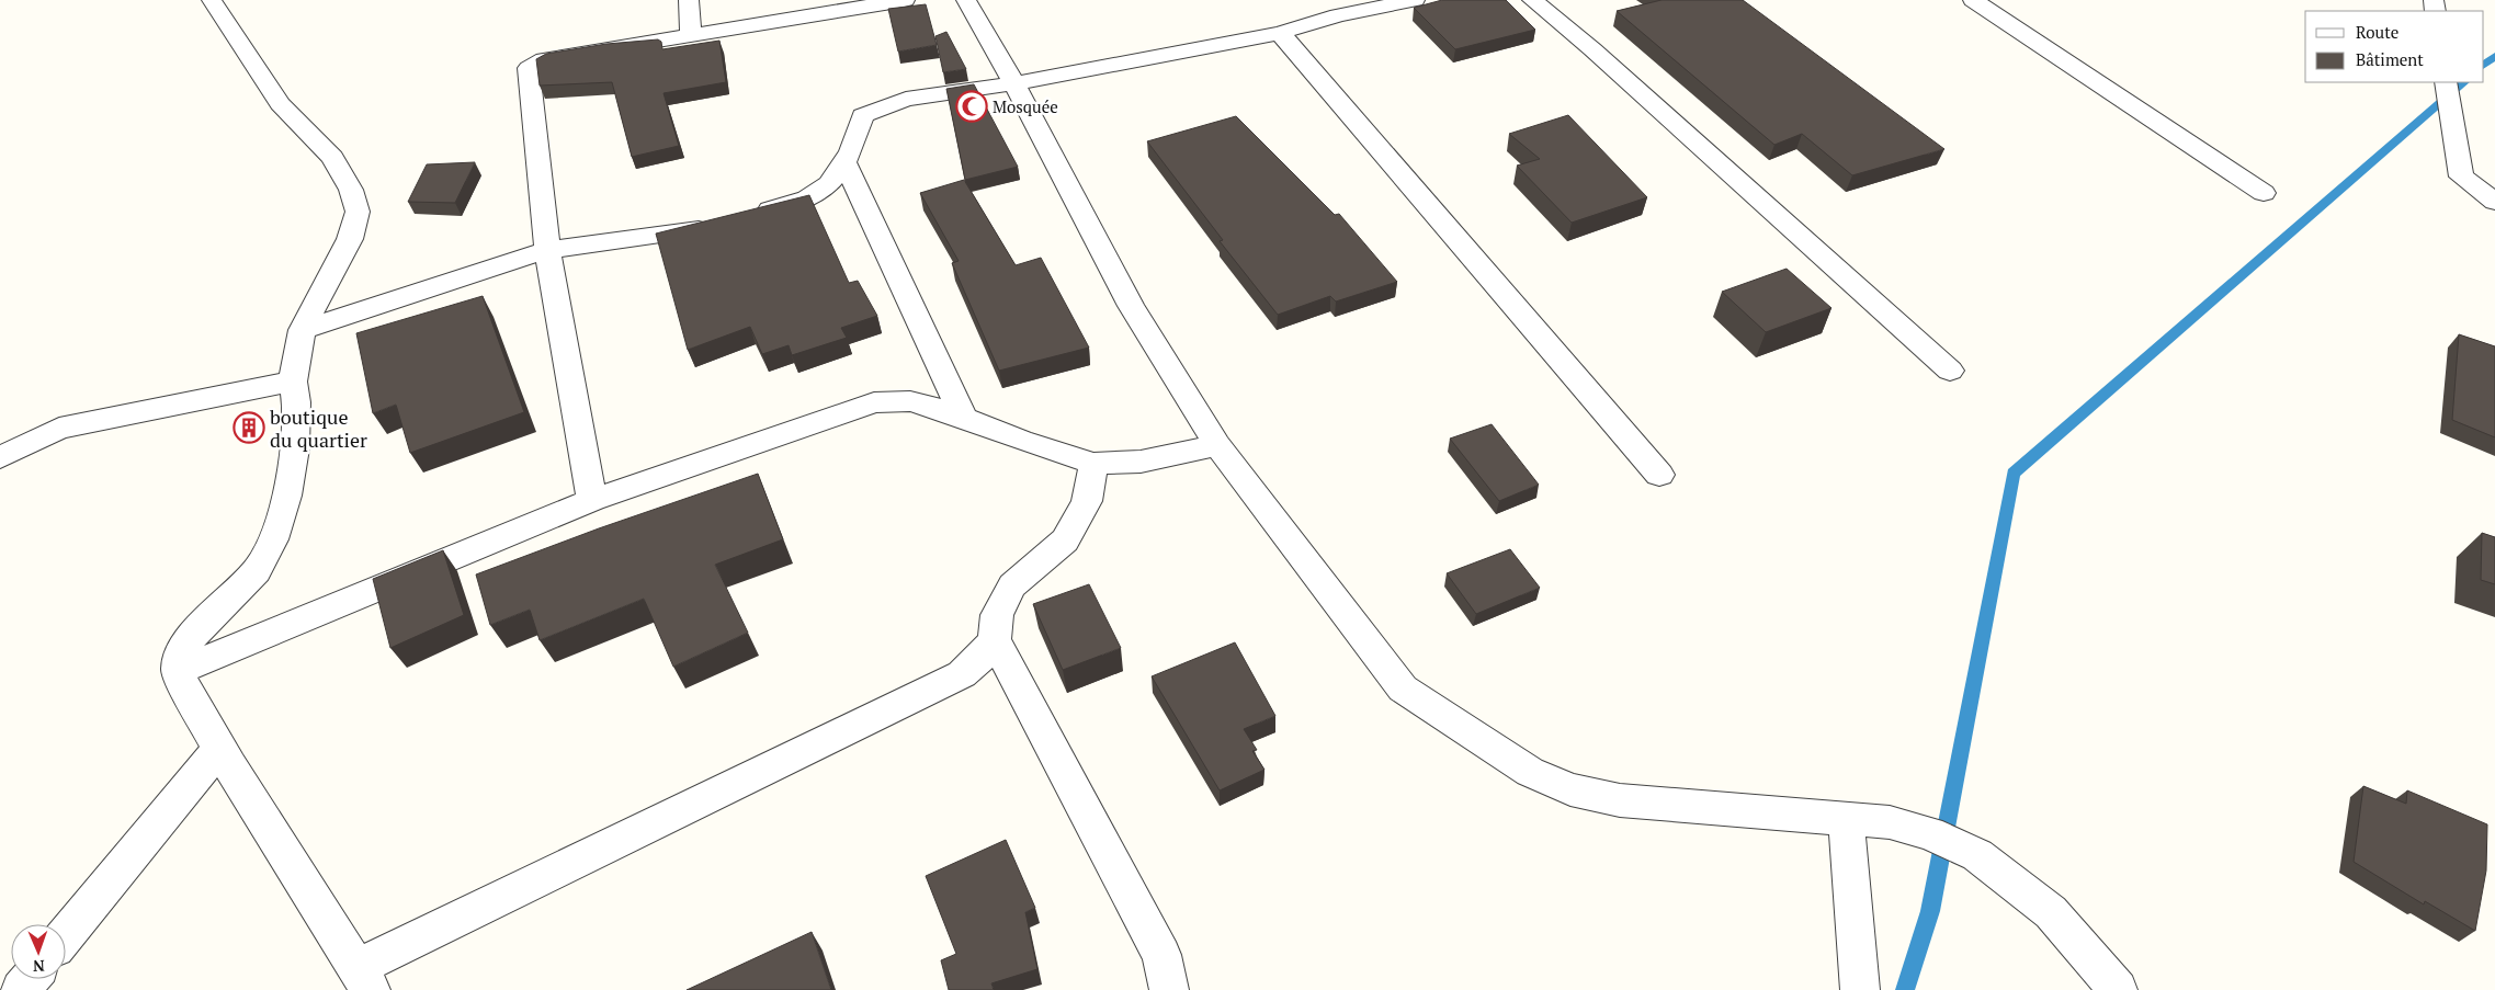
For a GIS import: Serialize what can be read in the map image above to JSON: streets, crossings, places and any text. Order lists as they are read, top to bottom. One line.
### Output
{"places":{"mosque":["Mosquée"],"building":["boutique du quartier"]},"legend":["Route","Bâtiment"],"north":"bottom"}
